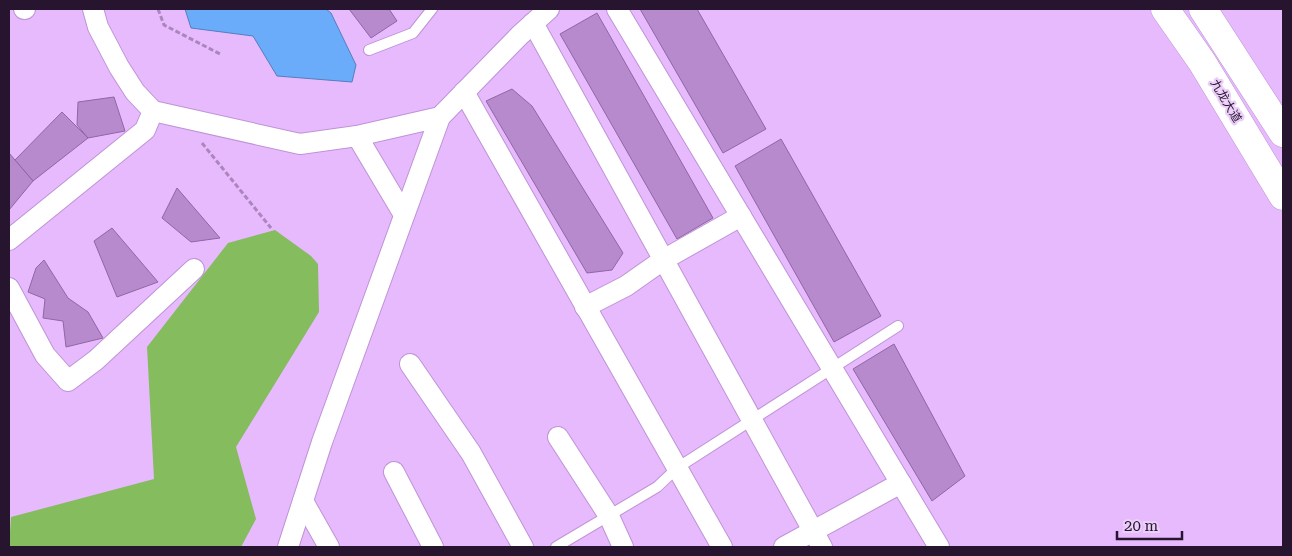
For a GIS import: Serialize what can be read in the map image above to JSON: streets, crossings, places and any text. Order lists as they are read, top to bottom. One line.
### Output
{"streets":{"main road":["九龙大道"]},"scale_bar":"20 m"}
